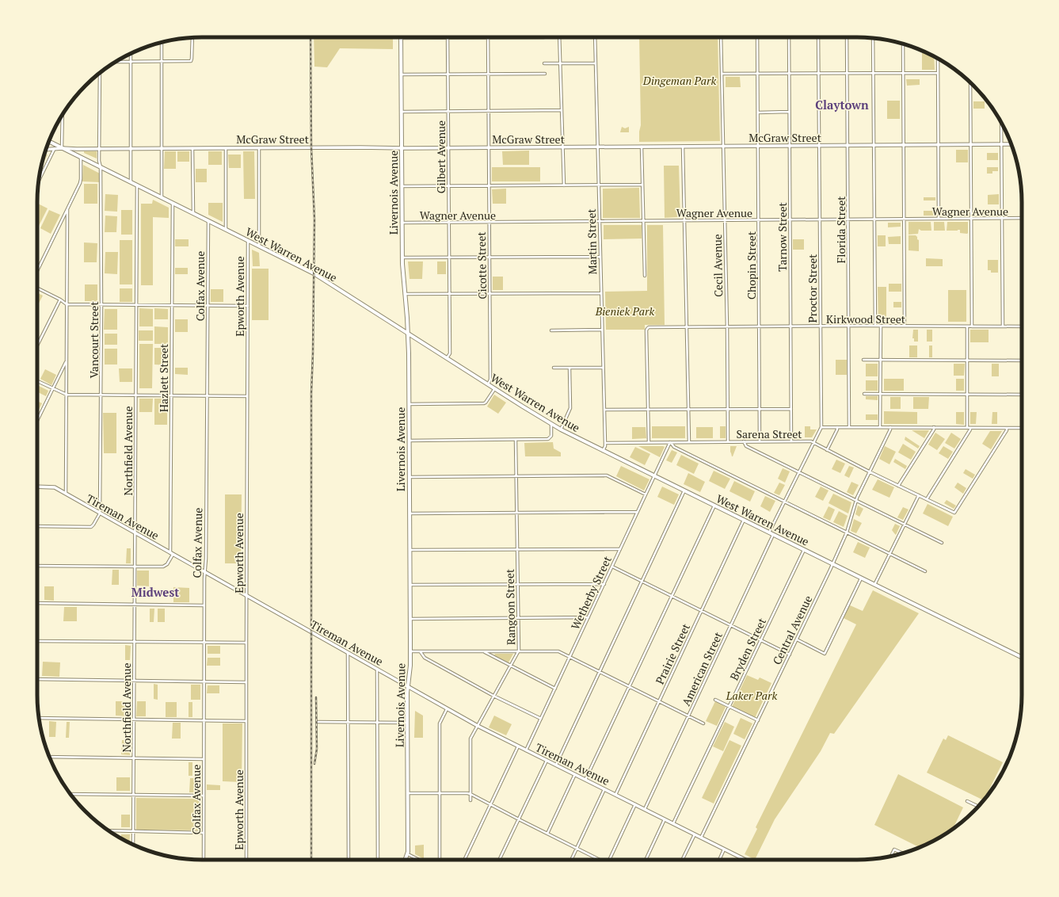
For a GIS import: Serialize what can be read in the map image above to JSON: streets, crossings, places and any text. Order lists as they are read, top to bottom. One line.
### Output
{"streets":{"main road":["Livernois Avenue","West Warren Avenue"],"street":["McGraw Street","Gilbert Avenue","Wagner Avenue","Florida Street","Tarnow Street","Martin Street","Cicotte Street","Cecil Avenue","Chopin Street","Colfax Avenue","Proctor Street","Epworth Avenue","Kirkwood Street","Vancourt Street","Hazlett Street","Sarena Street","Northfield Avenue","Tireman Avenue","Wetherby Street","Rangoon Street","Central Avenue","Bryden Street","Prairie Street","American Street"]},"crossings":[["McGraw Street","Gilbert Avenue"],["McGraw Street","Livernois Avenue"],["McGraw Street","Florida Street"],["McGraw Street","Tarnow Street"],["McGraw Street","Martin Street"],["McGraw Street","West Warren Avenue"],["McGraw Street","Cicotte Street"],["McGraw Street","Cecil Avenue"],["McGraw Street","Chopin Street"],["McGraw Street","Proctor Street"],["McGraw Street","Vancourt Street"],["Gilbert Avenue","Wagner Avenue"],["Gilbert Avenue","West Warren Avenue"],["Livernois Avenue","Wagner Avenue"],["Livernois Avenue","West Warren Avenue"],["Livernois Avenue","Tireman Avenue"],["Wagner Avenue","Florida Street"],["Wagner Avenue","Tarnow Street"],["Wagner Avenue","Martin Street"],["Wagner Avenue","Cicotte Street"],["Wagner Avenue","Cecil Avenue"],["Wagner Avenue","Chopin Street"],["Wagner Avenue","Proctor Street"],["Florida Street","Kirkwood Street"],["Tarnow Street","Kirkwood Street"],["Tarnow Street","Sarena Street"],["Martin Street","West Warren Avenue"],["Martin Street","Sarena Street"],["West Warren Avenue","Cicotte Street"],["West Warren Avenue","Colfax Avenue"],["West Warren Avenue","Proctor Street"],["West Warren Avenue","Epworth Avenue"],["West Warren Avenue","Vancourt Street"],["West Warren Avenue","Hazlett Street"],["West Warren Avenue","Northfield Avenue"],["West Warren Avenue","Wetherby Street"],["West Warren Avenue","Central Avenue"],["West Warren Avenue","Bryden Street"],["West Warren Avenue","Prairie Street"],["West Warren Avenue","American Street"],["Cecil Avenue","Kirkwood Street"],["Cecil Avenue","Sarena Street"],["Chopin Street","Kirkwood Street"],["Chopin Street","Sarena Street"],["Colfax Avenue","Tireman Avenue"],["Proctor Street","Kirkwood Street"],["Proctor Street","Sarena Street"],["Epworth Avenue","Tireman Avenue"],["Vancourt Street","Tireman Avenue"],["Hazlett Street","Tireman Avenue"],["Sarena Street","Wetherby Street"],["Sarena Street","Central Avenue"],["Northfield Avenue","Tireman Avenue"],["Tireman Avenue","Wetherby Street"],["Tireman Avenue","Rangoon Street"],["Tireman Avenue","Central Avenue"],["Tireman Avenue","Bryden Street"],["Tireman Avenue","Prairie Street"],["Tireman Avenue","American Street"]],"districts":["Claytown","Midwest"],"parks":["Dingeman Park","Bieniek Park","Laker Park"]}
